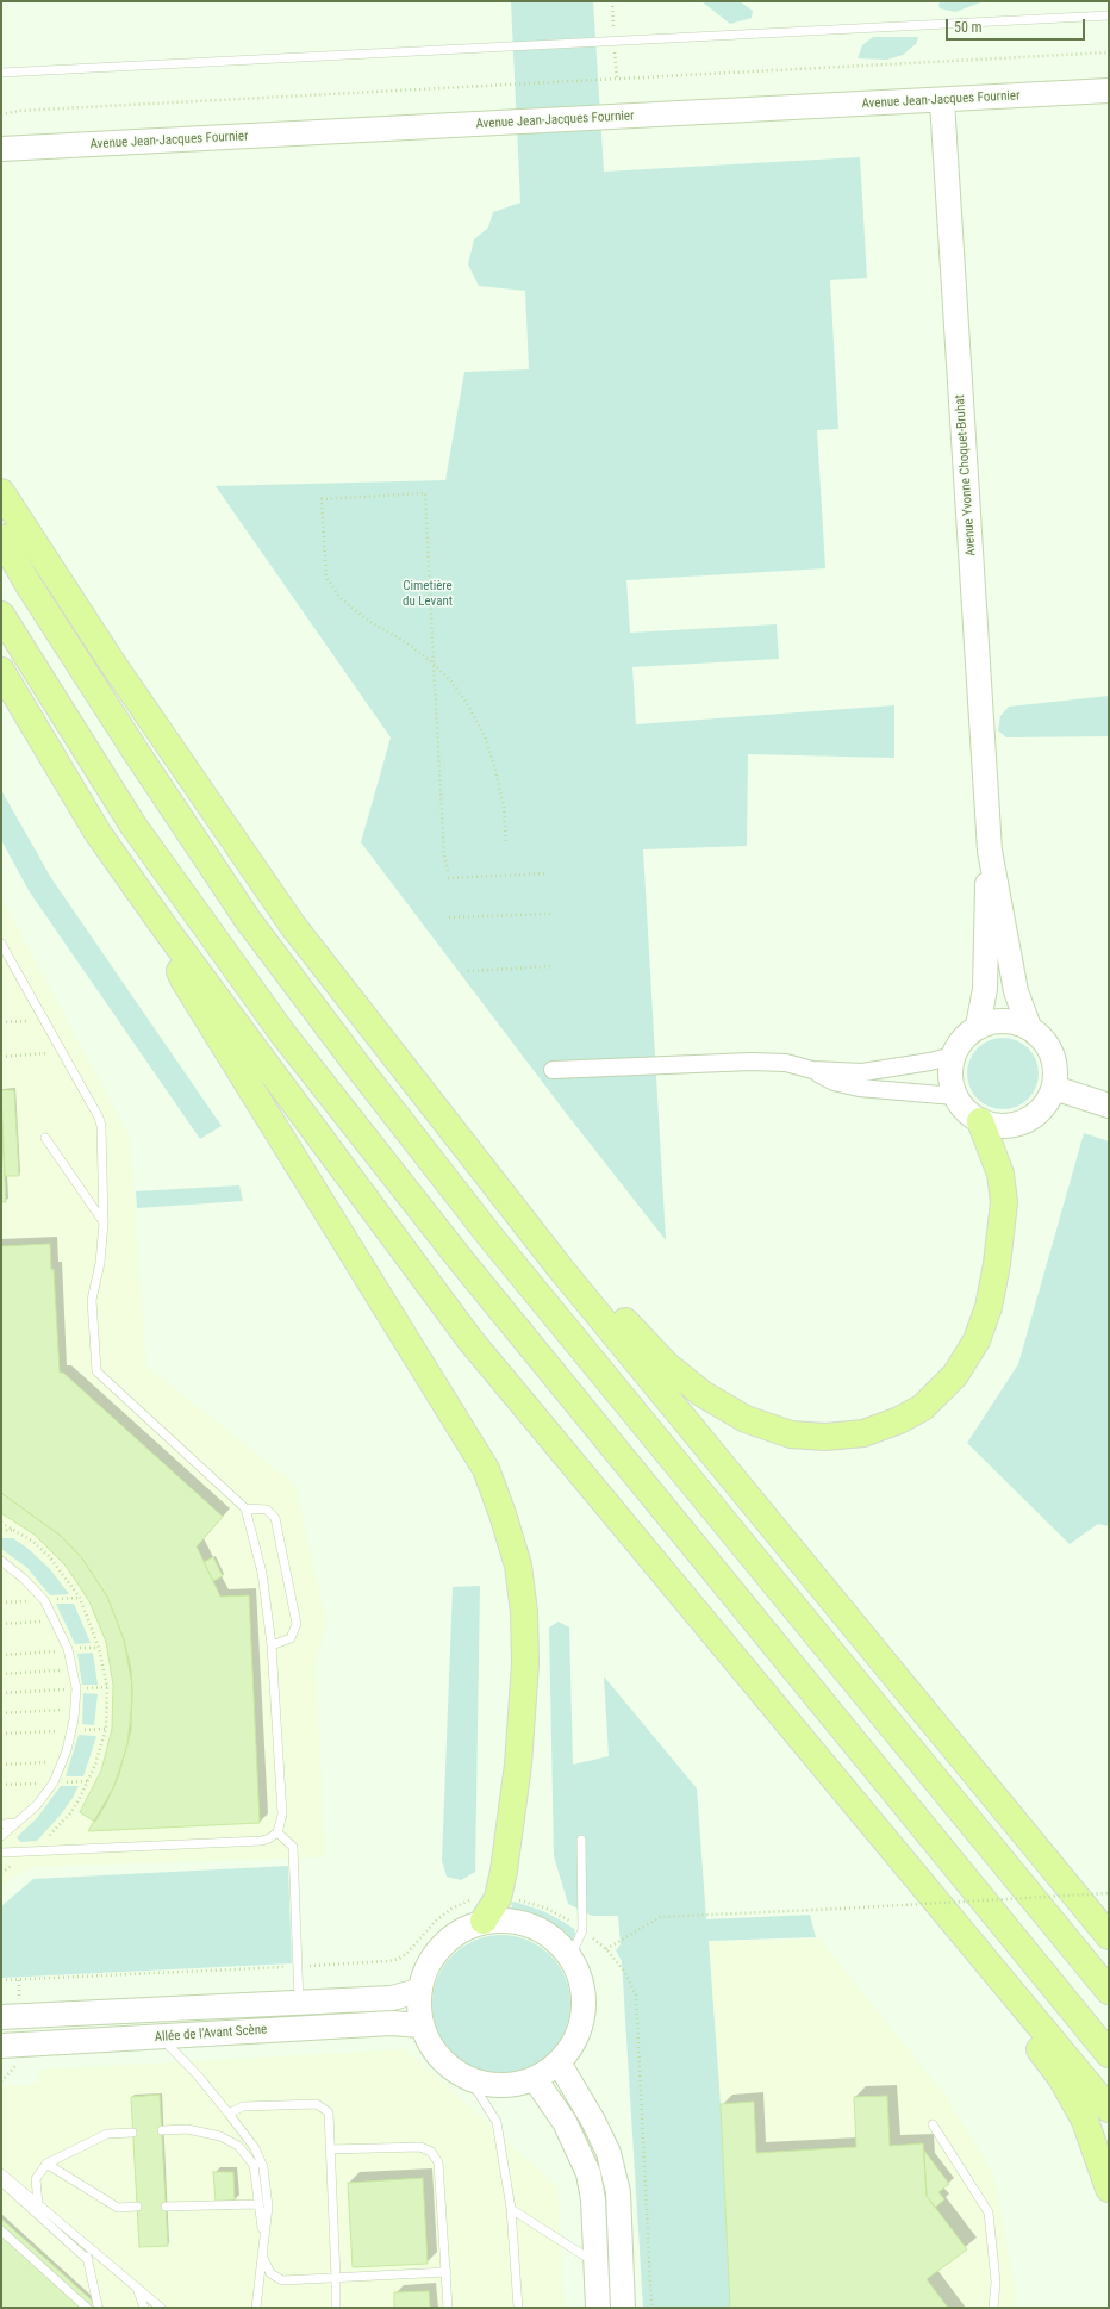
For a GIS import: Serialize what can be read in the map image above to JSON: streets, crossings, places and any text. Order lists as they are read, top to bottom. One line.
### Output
{"streets":{"street":["Avenue Jean-Jacques Fournier","Avenue Yvonne Choquet-Bruhat","Allée de l'Avant Scène"]},"crossings":[["Avenue Jean-Jacques Fournier","Avenue Yvonne Choquet-Bruhat"]],"parks":["Cimetière du Levant"],"scale_bar":"50 m"}
